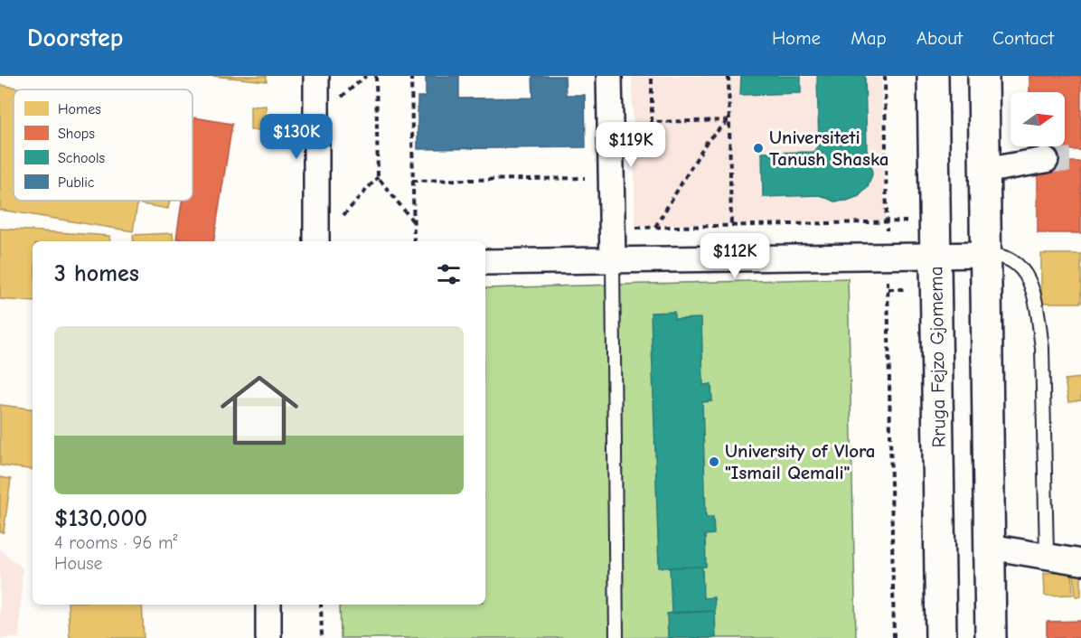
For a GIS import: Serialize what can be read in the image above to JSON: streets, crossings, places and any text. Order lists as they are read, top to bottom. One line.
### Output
{"streets":{"main road":["Rruga Fejzo Gjomema"]},"places":["Universiteti Tanush Shaska","University of Vlora \"Ismail Qemali\""],"legend":["Homes","Shops","Schools","Public"],"north":"right","page":{"header":"Doorstep","nav":["Home","Map","About","Contact"],"price":["$130K","$119K","$112K"],"heading":"3 homes","list":[{"name":"$130,000","note":"4 rooms · 96 m² · House"}]}}
